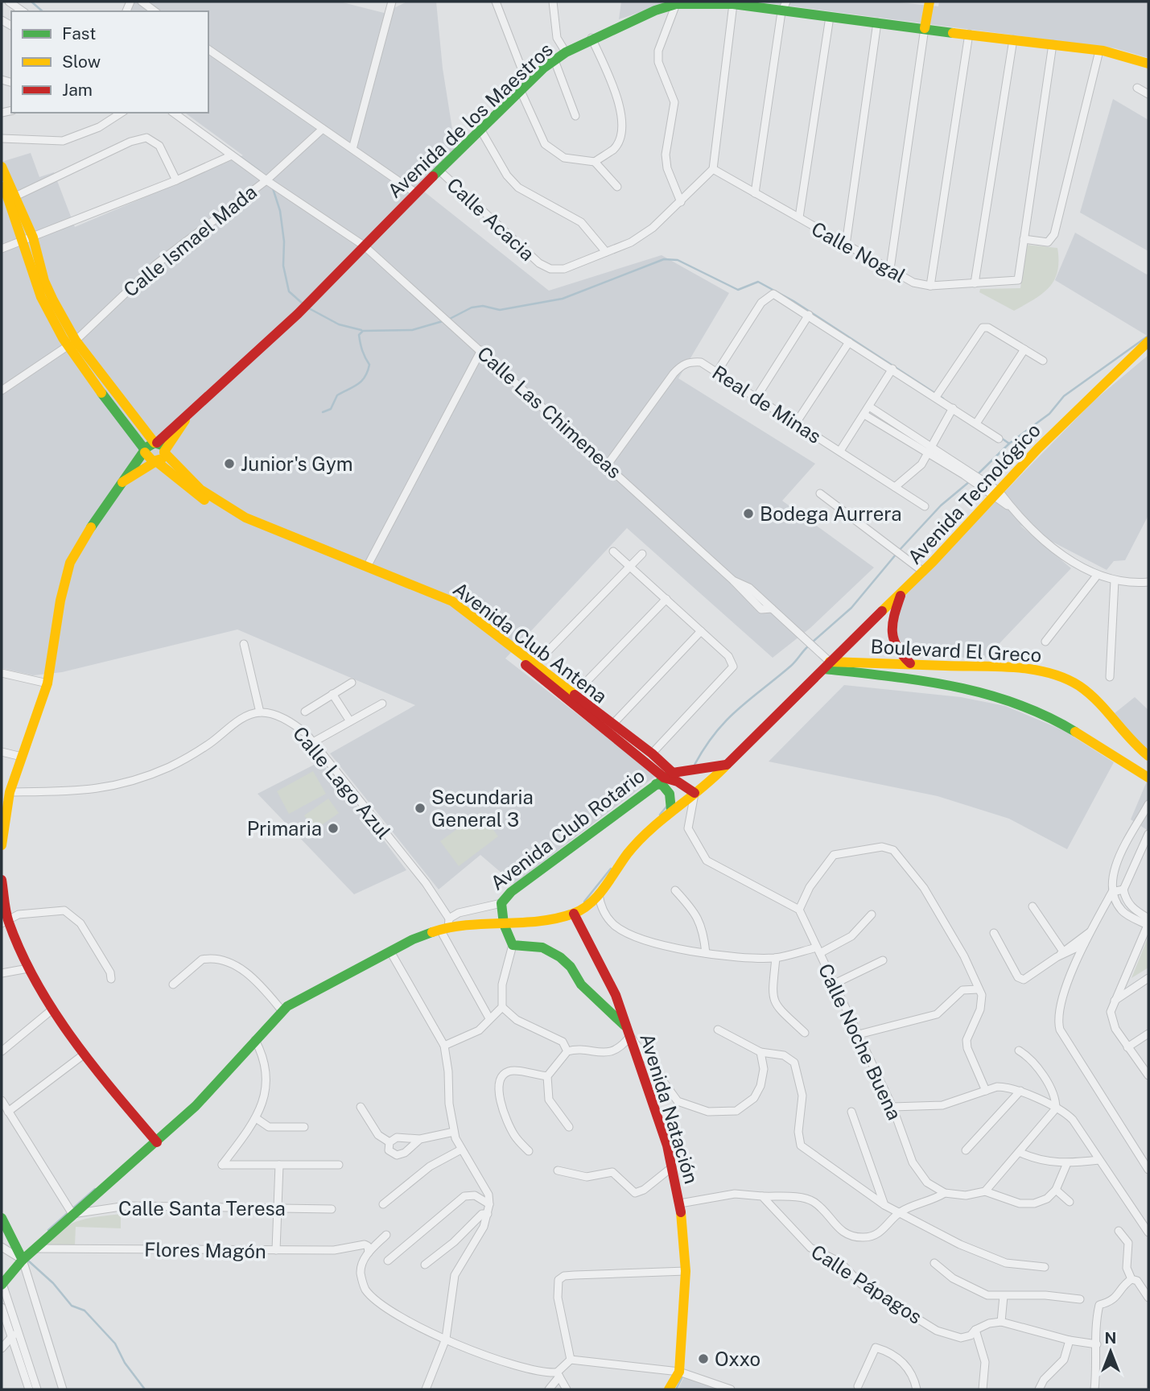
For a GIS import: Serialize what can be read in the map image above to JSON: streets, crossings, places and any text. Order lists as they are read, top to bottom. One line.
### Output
{"streets":{"street":["Avenida de los Maestros","Calle Acacia","Calle Ismael Mada","Calle Nogal","Real de Minas","Calle Las Chimeneas","Avenida Tecnológico","Avenida Club Antena","Boulevard El Greco","Calle Lago Azul","Avenida Club Rotario","Calle Noche Buena","Avenida Natación","Calle Santa Teresa","Flores Magón","Calle Pápagos"]},"crossings":[["Avenida de los Maestros","Calle Acacia"],["Avenida de los Maestros","Calle Las Chimeneas"],["Avenida de los Maestros","Avenida Club Antena"],["Calle Acacia","Calle Nogal"],["Calle Ismael Mada","Calle Las Chimeneas"],["Real de Minas","Calle Las Chimeneas"],["Calle Las Chimeneas","Avenida Tecnológico"],["Calle Las Chimeneas","Boulevard El Greco"],["Avenida Tecnológico","Avenida Club Antena"],["Avenida Tecnológico","Boulevard El Greco"],["Avenida Club Antena","Avenida Club Rotario"],["Calle Lago Azul","Avenida Club Rotario"]],"places":["Junior's Gym","Bodega Aurrera","Secundaria General 3","Primaria","Oxxo"],"legend":["Fast","Slow","Jam"],"north":"top"}
